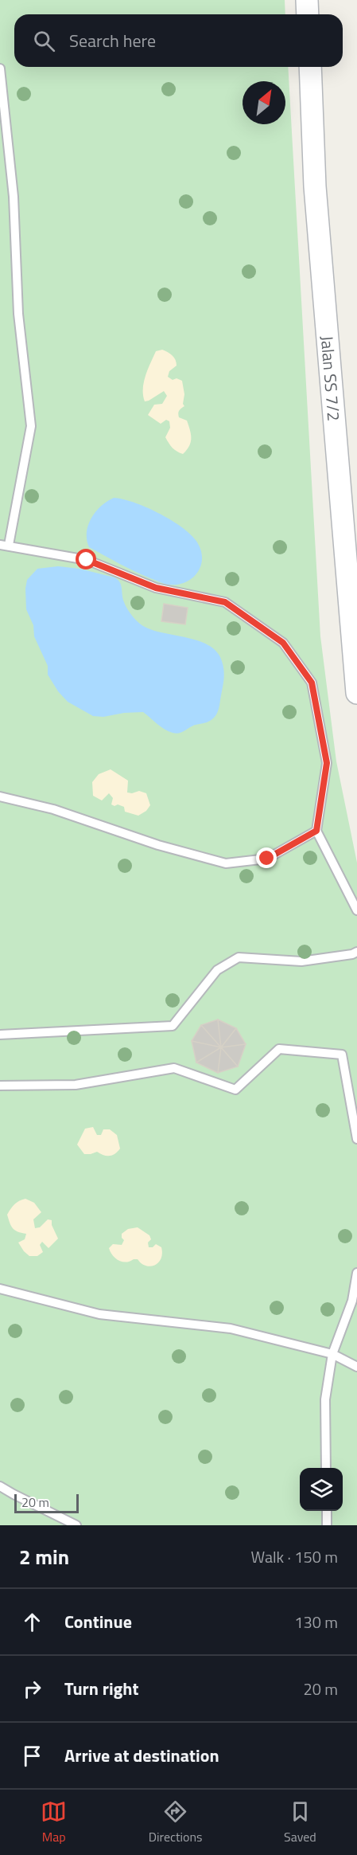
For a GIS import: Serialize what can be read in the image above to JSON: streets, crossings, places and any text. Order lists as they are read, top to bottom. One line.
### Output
{"streets":{"street":["Jalan SS 7/2"]},"scale_bar":"20 m","north":"top right","page":{"search":"Search here","scale":"20 m","heading":["2 min","Walk · 150 m"],"list":[["Continue","130 m"],["Turn right","20 m"],"Arrive at destination"],"nav":["Map","Directions","Saved"]}}
